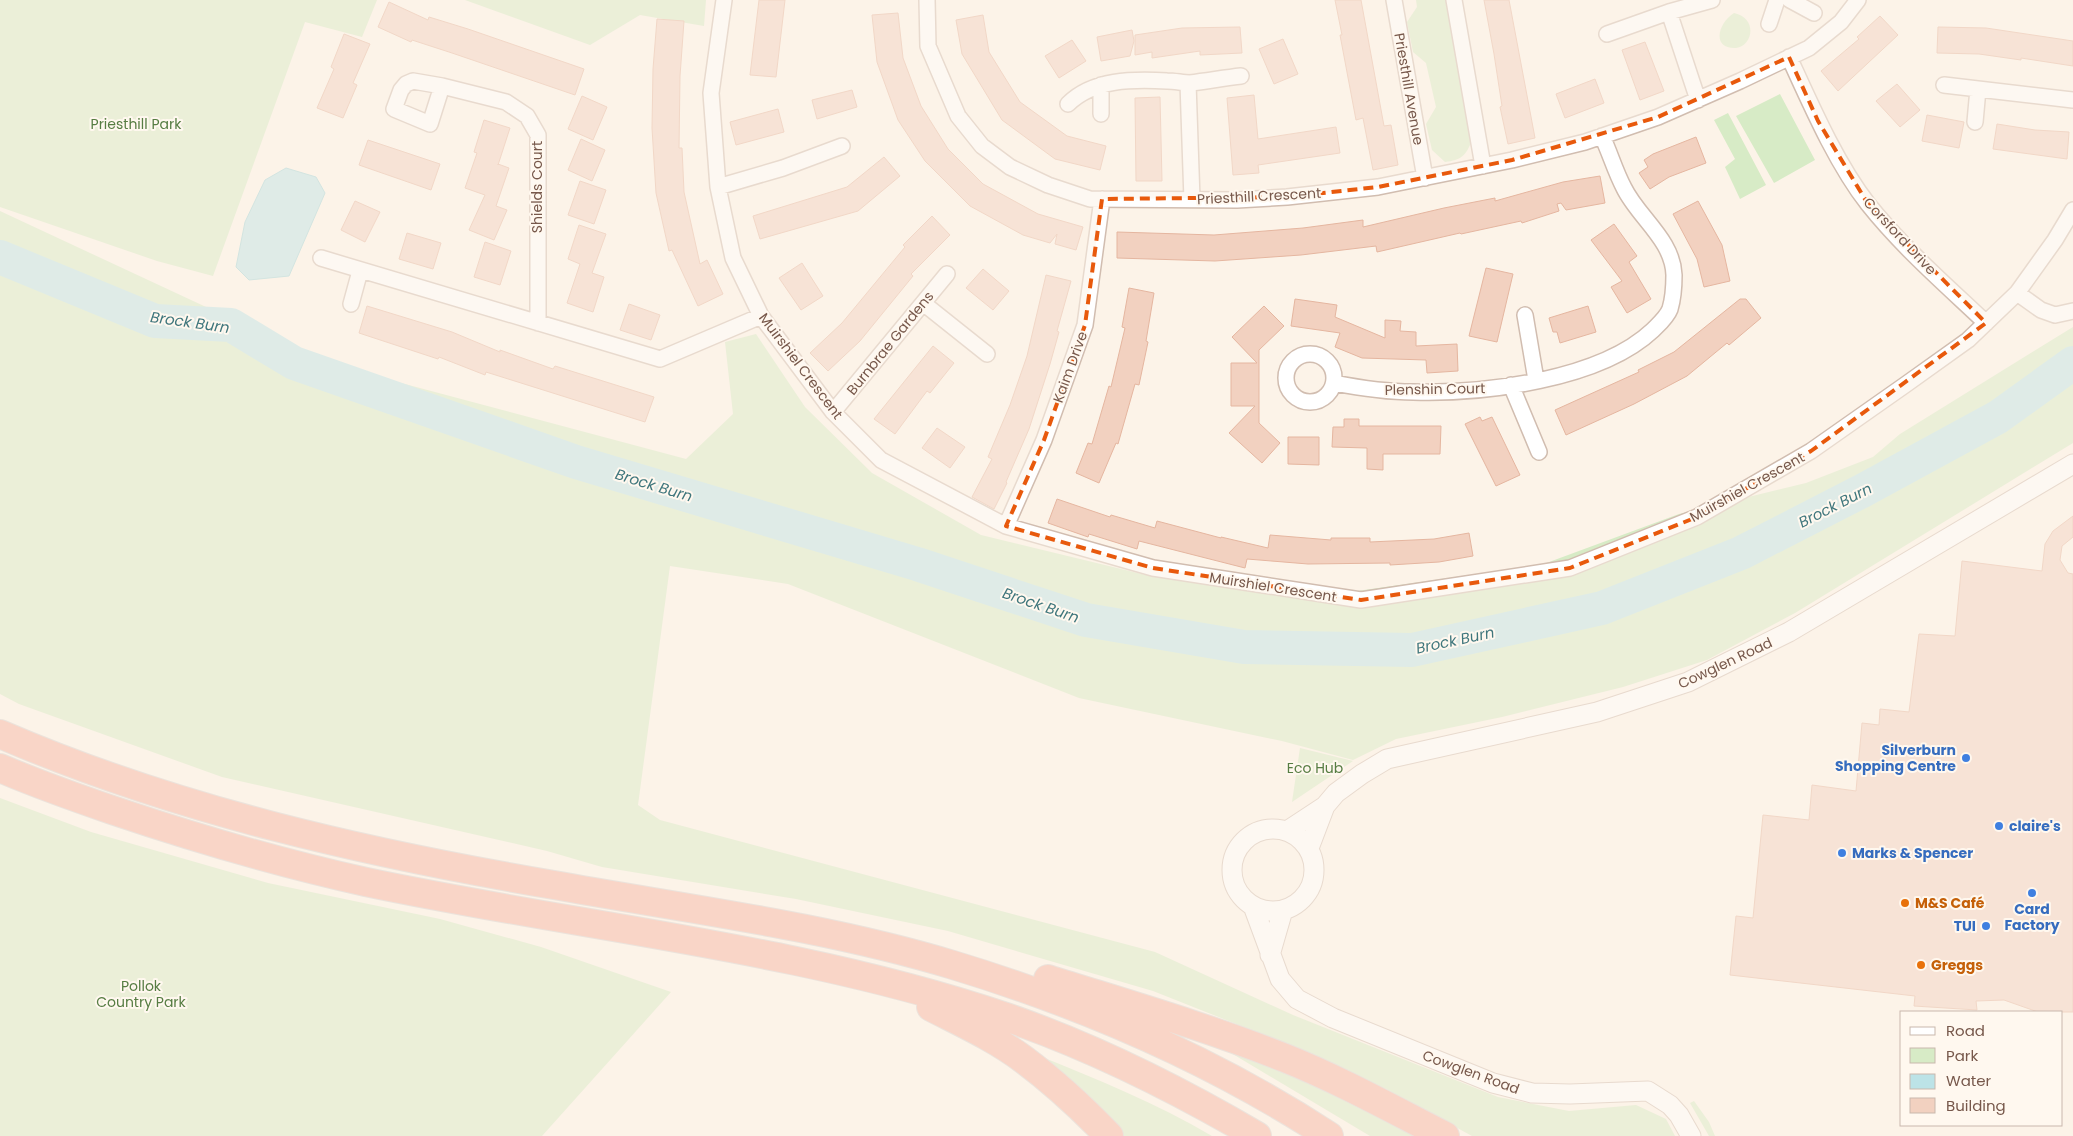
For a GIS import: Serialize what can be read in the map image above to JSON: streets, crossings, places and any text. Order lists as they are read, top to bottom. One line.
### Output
{"streets":{"street":["Priesthill Avenue","Shields Court","Priesthill Crescent","Corsford Drive","Burnbrae Gardens","Muirshiel Crescent","Kaim Drive","Plenshin Court","Cowglen Road"]},"crossings":[["Priesthill Avenue","Priesthill Crescent"],["Priesthill Crescent","Corsford Drive"],["Priesthill Crescent","Kaim Drive"],["Priesthill Crescent","Plenshin Court"],["Corsford Drive","Muirshiel Crescent"],["Burnbrae Gardens","Muirshiel Crescent"],["Muirshiel Crescent","Kaim Drive"]],"water":["Brock Burn"],"parks":["Priesthill Park","Eco Hub","Pollok Country Park"],"places":["Silverburn Shopping Centre","claire's","Marks & Spencer","Card Factory","M&S Café","TUI","Greggs"],"legend":["Road","Park","Water","Building"]}
